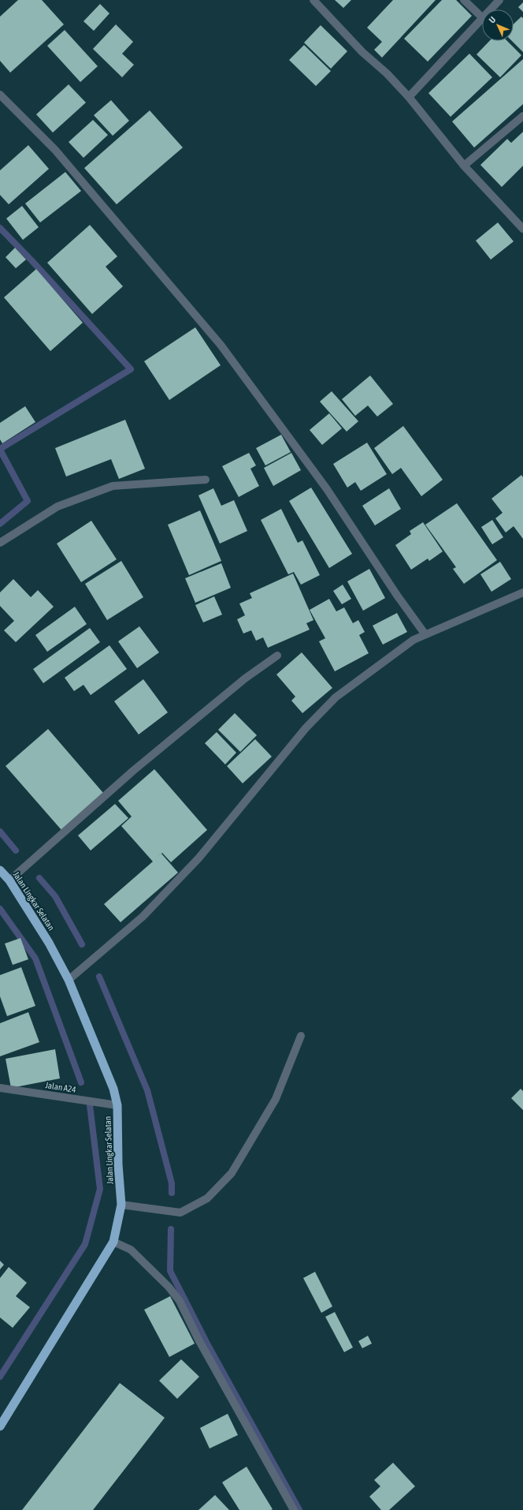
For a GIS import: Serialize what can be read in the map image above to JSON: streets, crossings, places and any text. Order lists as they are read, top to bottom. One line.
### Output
{"streets":{"highway":["Jalan Lingkar Selatan"],"street":["Jalan A24"]},"crossings":[["Jalan Lingkar Selatan","Jalan A24"]],"north":"top left"}
